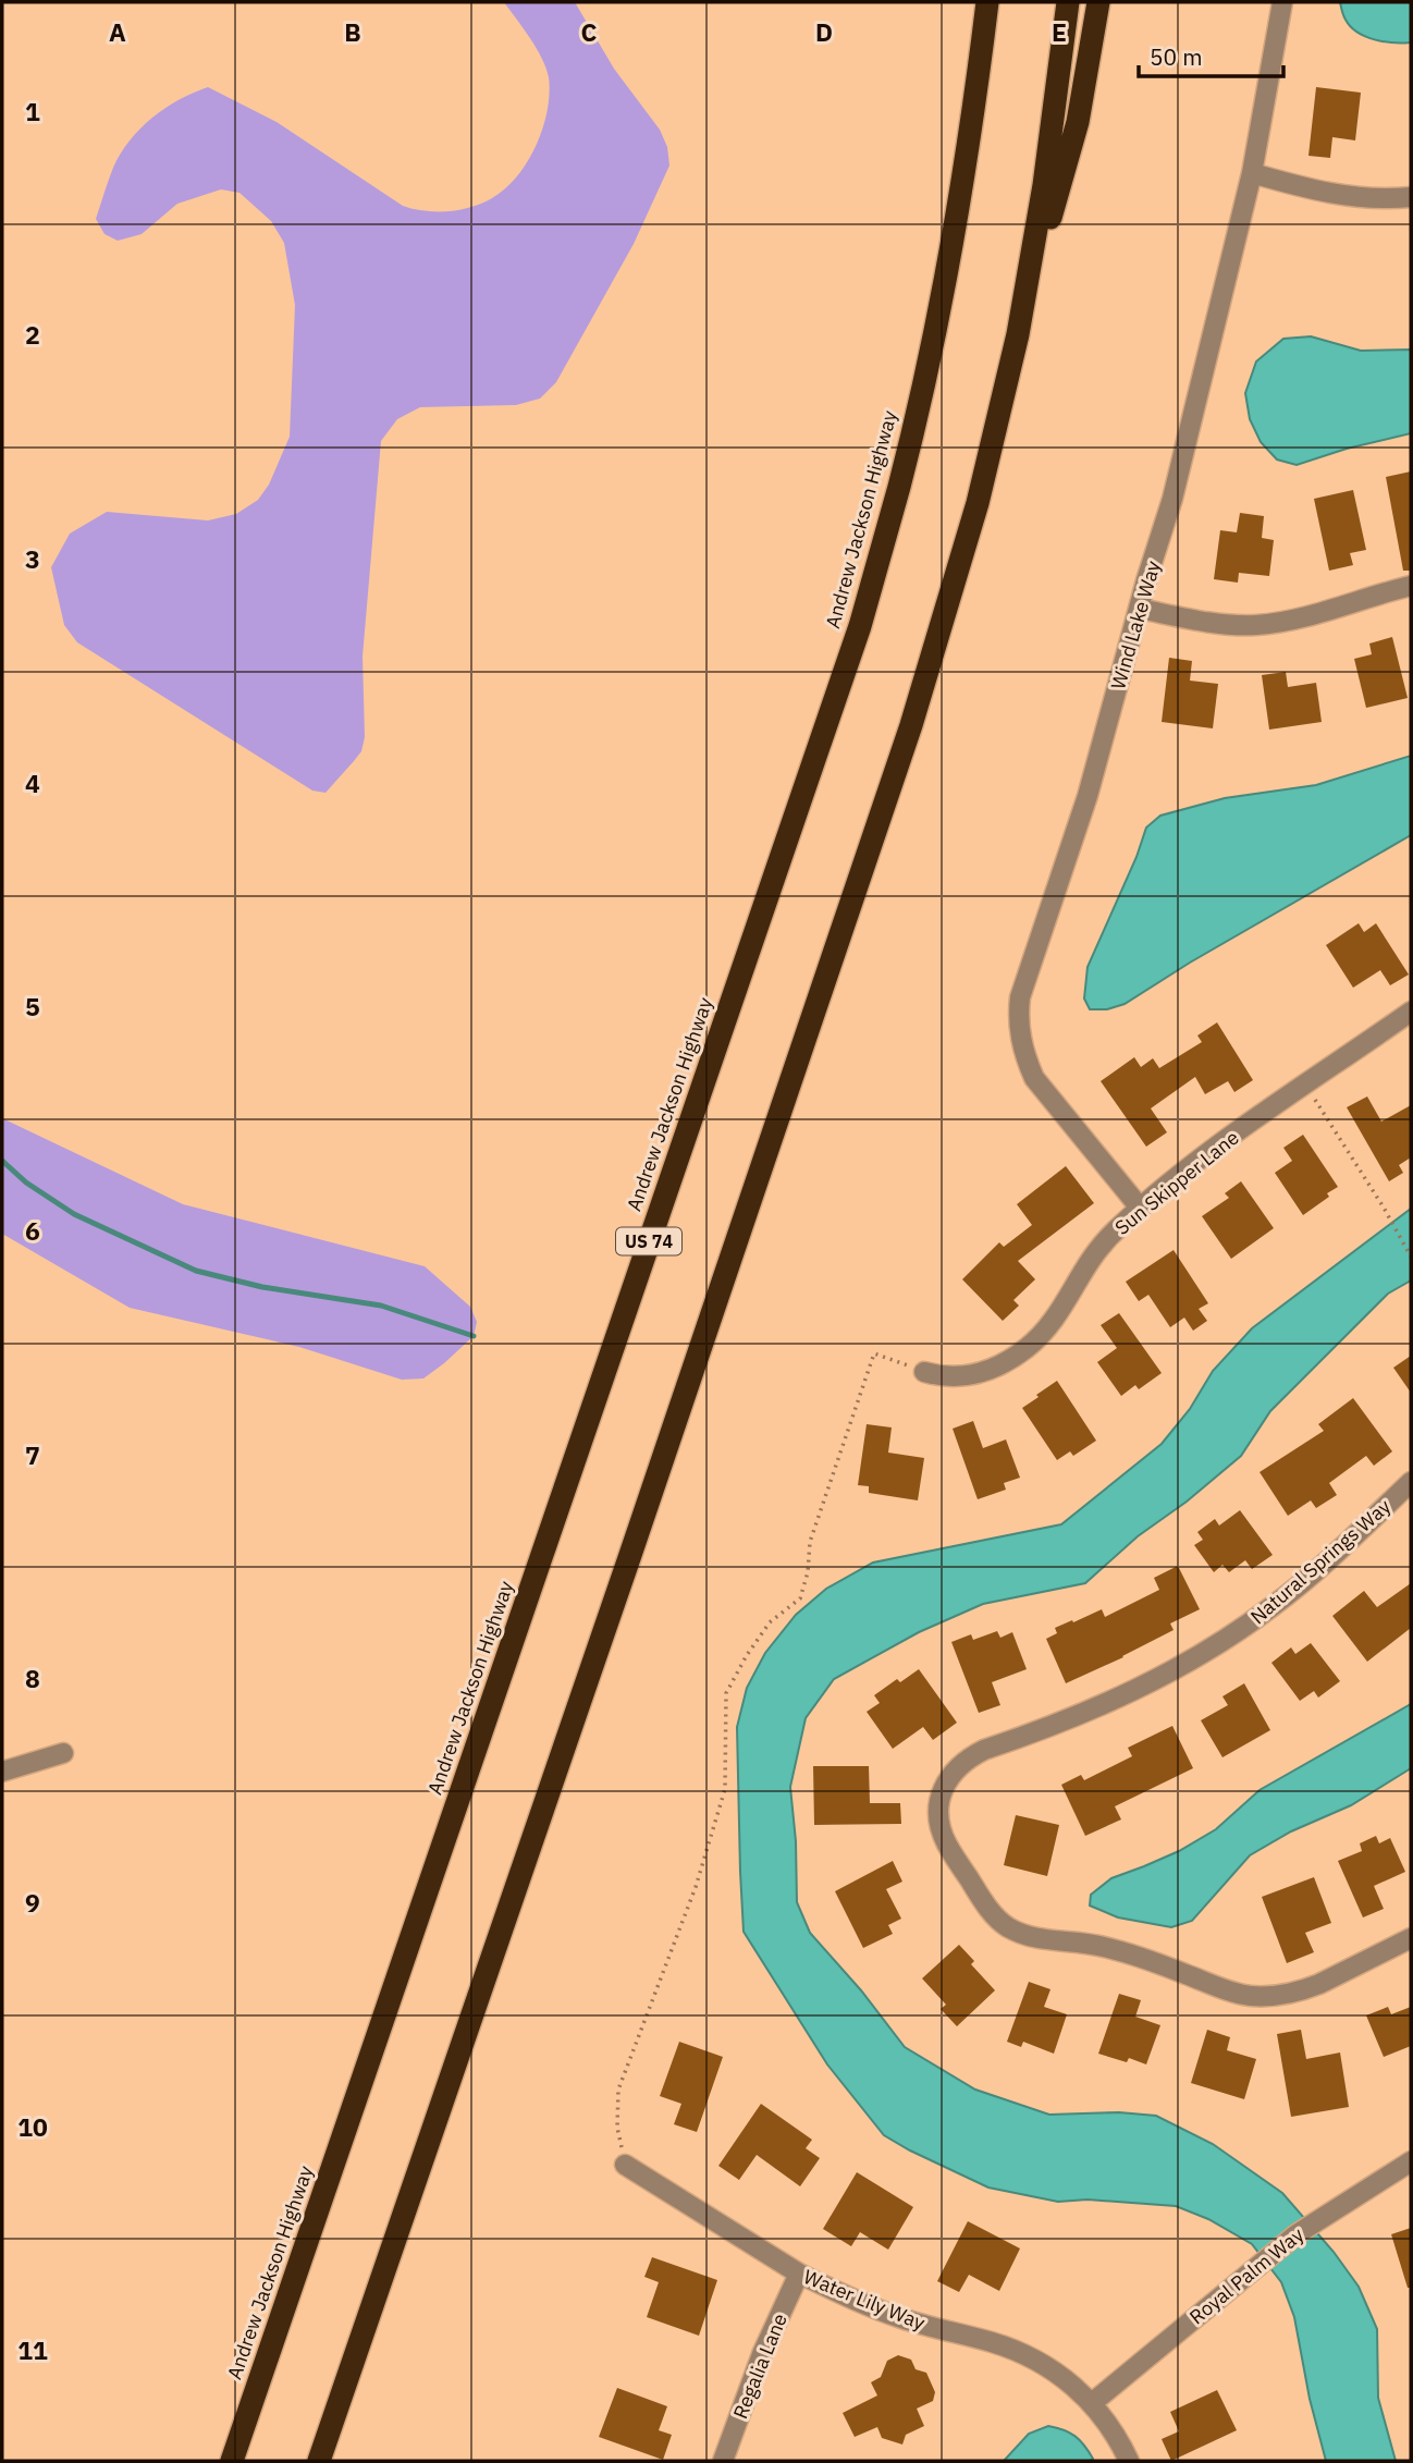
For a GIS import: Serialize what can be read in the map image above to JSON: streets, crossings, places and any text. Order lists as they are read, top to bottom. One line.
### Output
{"streets":{"highway":["Andrew Jackson Highway","US 74"],"street":["Wind Lake Way","Sun Skipper Lane","Natural Springs Way","Royal Palm Way","Water Lily Way","Regalia Lane"]},"crossings":[["Wind Lake Way","Sun Skipper Lane"],["Royal Palm Way","Water Lily Way"],["Water Lily Way","Regalia Lane"]],"scale_bar":"50 m","grid":{"columns":["A","B","C","D","E"],"rows":["1","2","3","4","5","6","7","8","9","10","11"]}}
